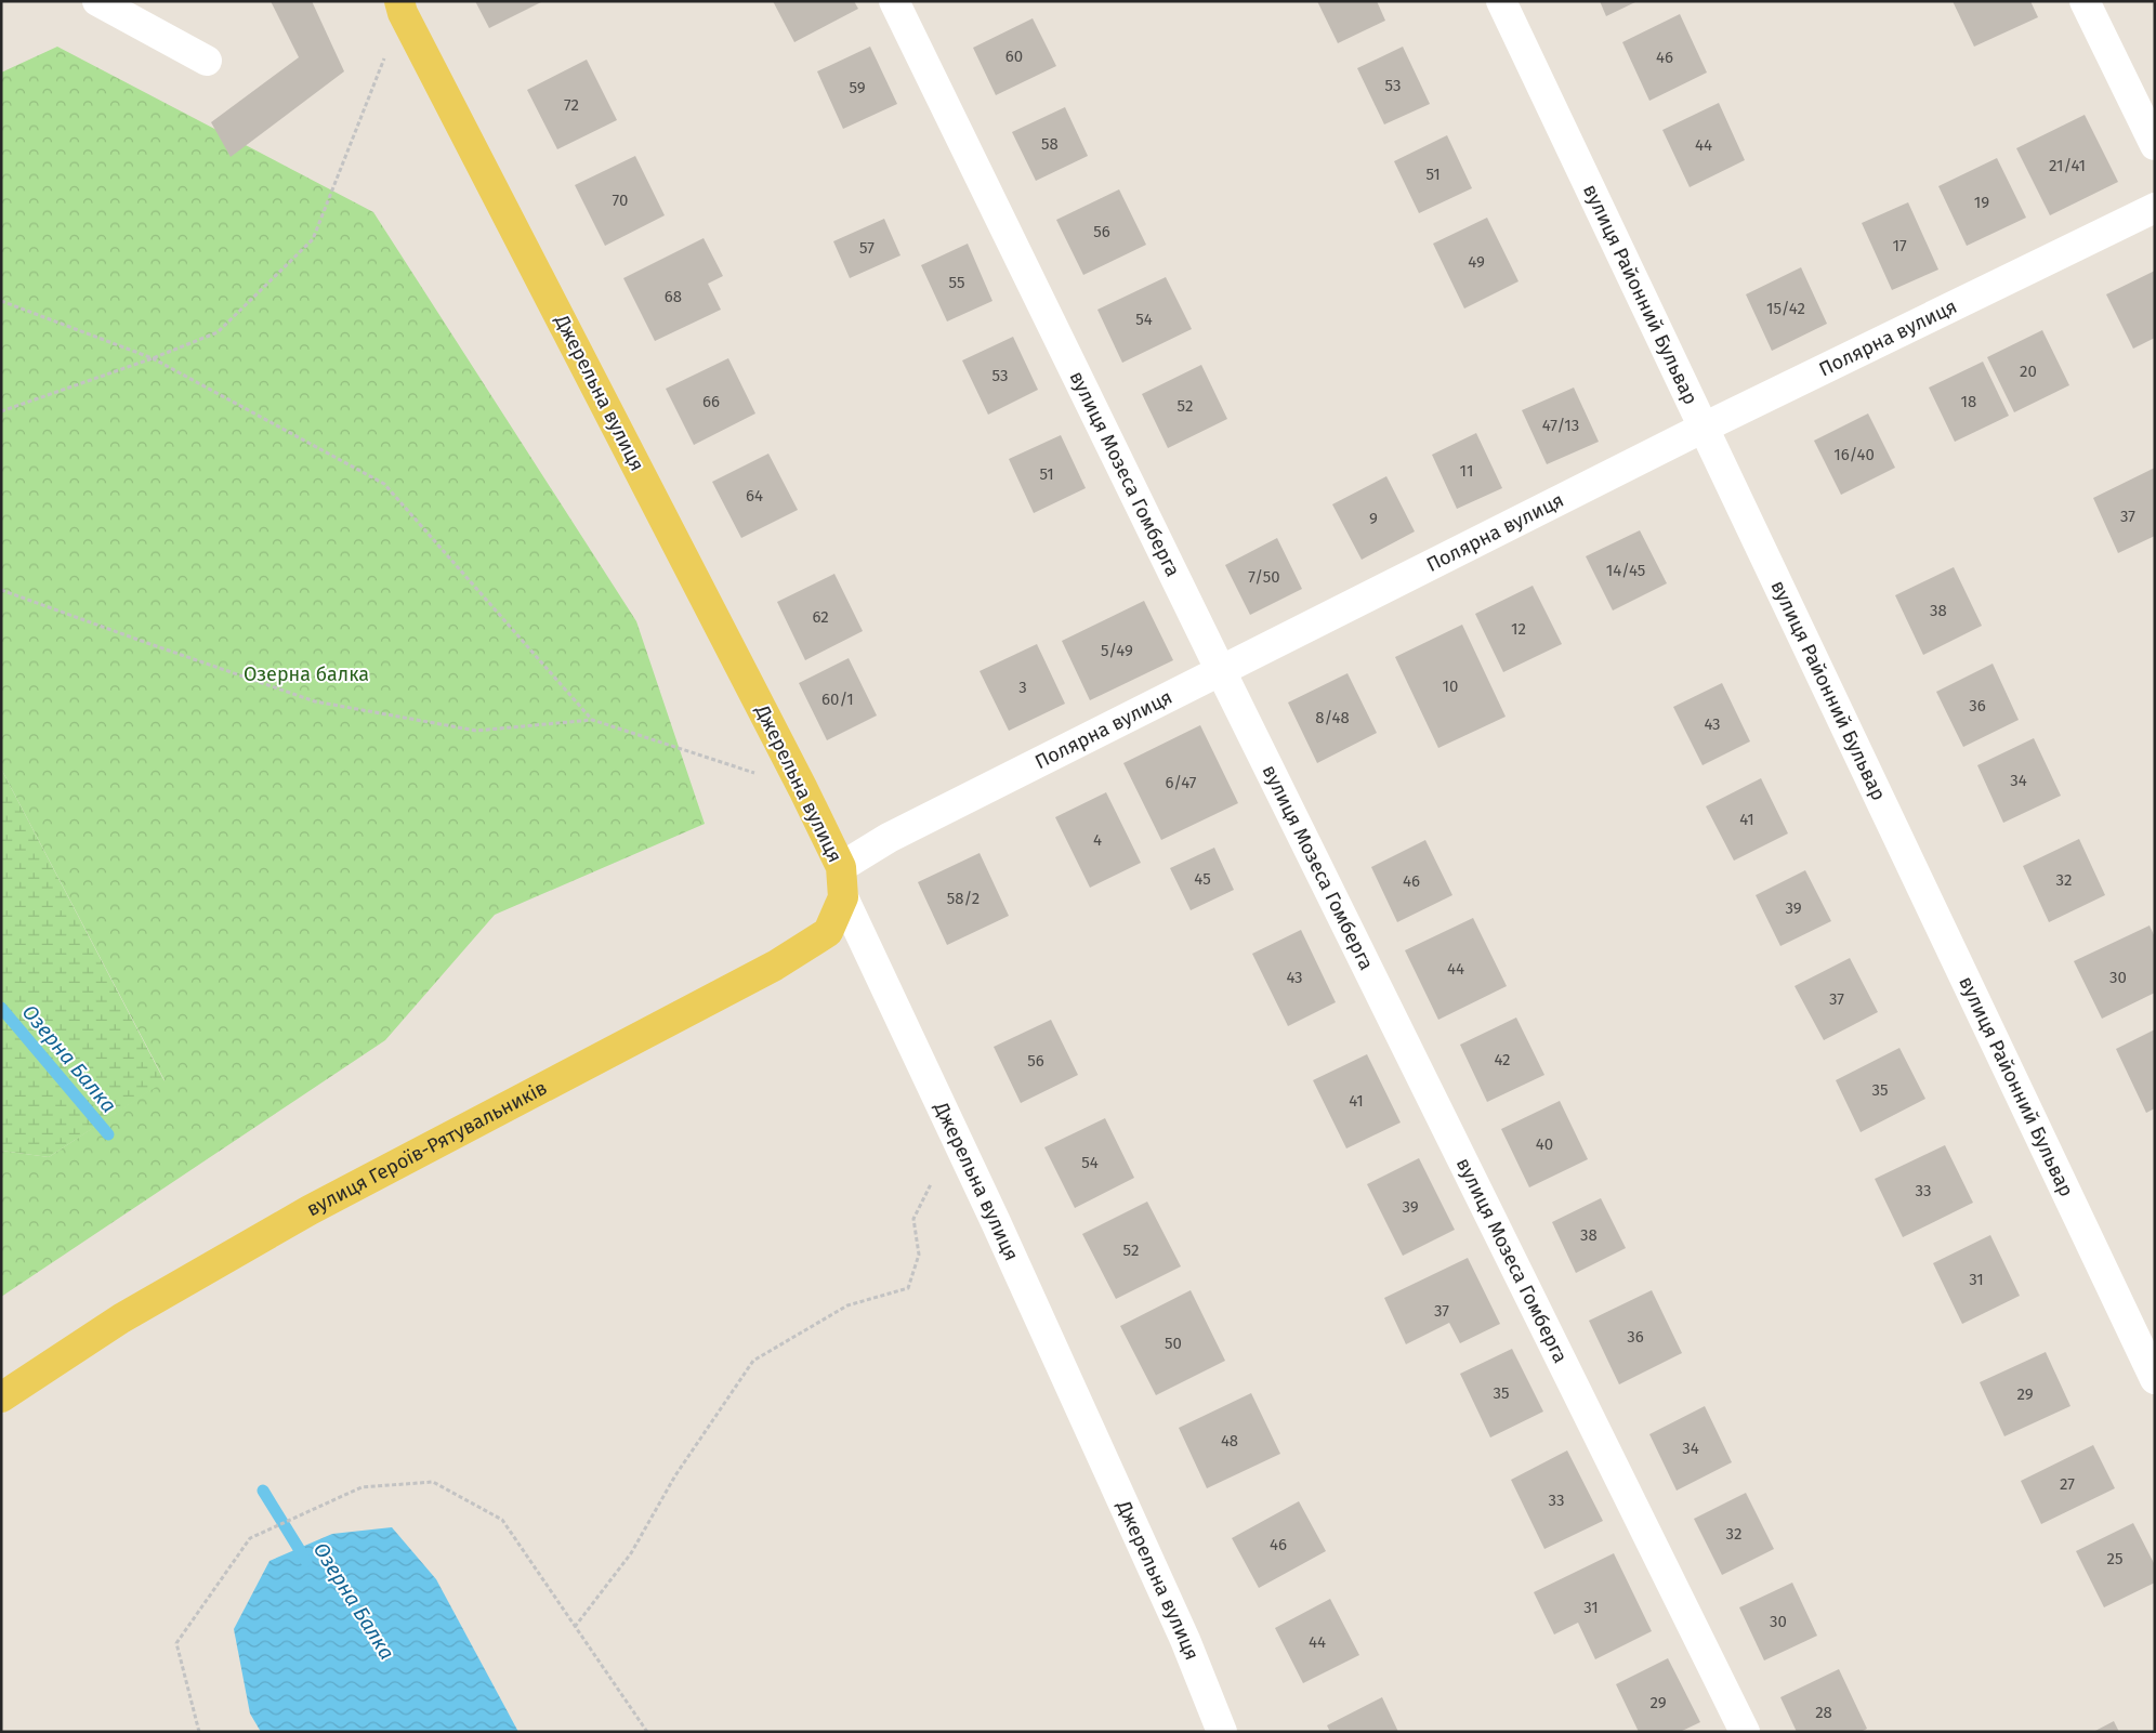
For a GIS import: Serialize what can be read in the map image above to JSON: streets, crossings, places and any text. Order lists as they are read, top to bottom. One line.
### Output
{"streets":{"main road":["Джерельна вулиця","вулиця Героїв-Рятувальників"],"street":["вулиця Районний Бульвар","Полярна вулиця","вулиця Мозеса Гомберга"]},"crossings":[["вулиця Районний Бульвар","Полярна вулиця"],["Полярна вулиця","Джерельна вулиця"],["Полярна вулиця","вулиця Мозеса Гомберга"],["Джерельна вулиця","вулиця Героїв-Рятувальників"]],"water":["Озерна Балка"],"parks":["Озерна балка"],"house_numbers":["60","46","53","59","72","58","44","21/41","51","70","19","56","17","57","49","55","68","15/42","54","20","53","66","18","52","47/13","16/40","11","51","64","37","9","14/45","7/50","38","62","12","5/49","10","3","60/1","36","8/48","43","34","6/47","41","4","45","32","46","58/2","39","44","43","30","37","42","56","35","41","40","54","33","39","38","52","31","37","36","50","35","29","48","34","27","33","32","46","25","31","30","44","29","28"]}
